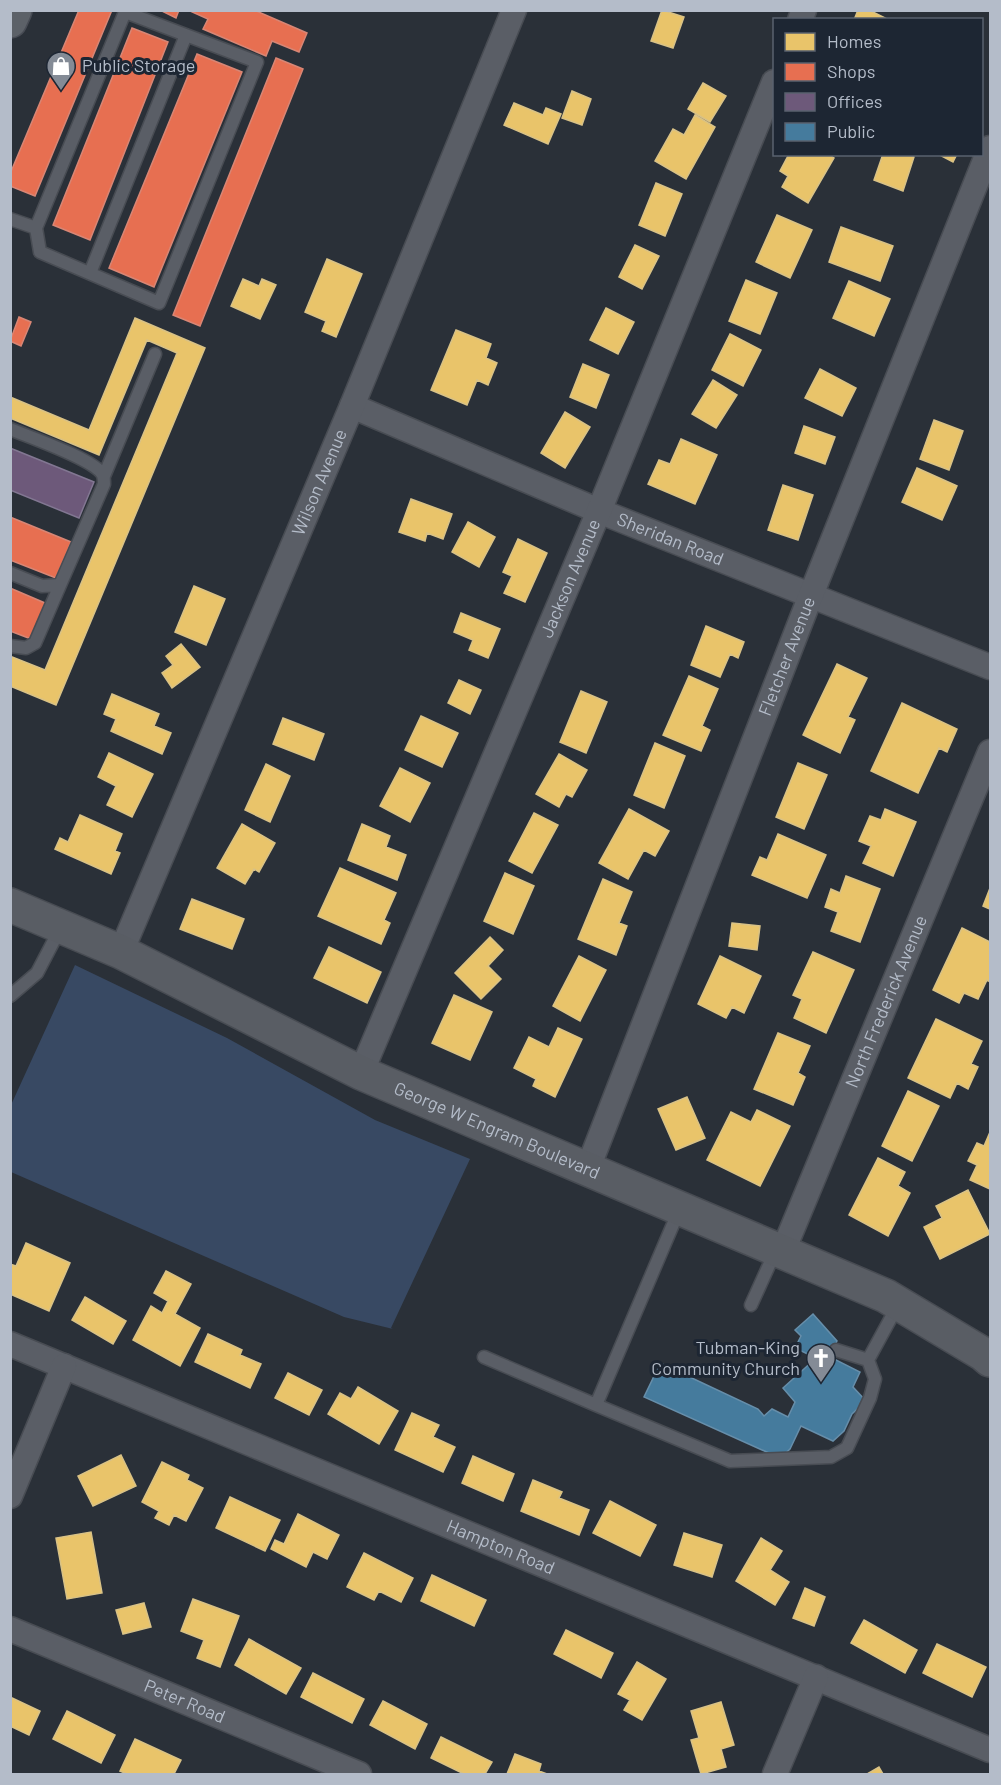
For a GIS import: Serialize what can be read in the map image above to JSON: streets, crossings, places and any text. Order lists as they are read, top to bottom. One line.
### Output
{"streets":{"main road":["George W Engram Boulevard"],"street":["Wilson Avenue","Sheridan Road","Jackson Avenue","Fletcher Avenue","North Frederick Avenue","Hampton Road","Peter Road"]},"crossings":[["Wilson Avenue","Sheridan Road"],["Wilson Avenue","George W Engram Boulevard"],["Sheridan Road","Jackson Avenue"],["Sheridan Road","Fletcher Avenue"],["Jackson Avenue","George W Engram Boulevard"],["Fletcher Avenue","George W Engram Boulevard"],["North Frederick Avenue","George W Engram Boulevard"]],"places":{"shop":["Public Storage"],"church":["Tubman-King Community Church"]},"legend":["Homes","Shops","Offices","Public"]}
